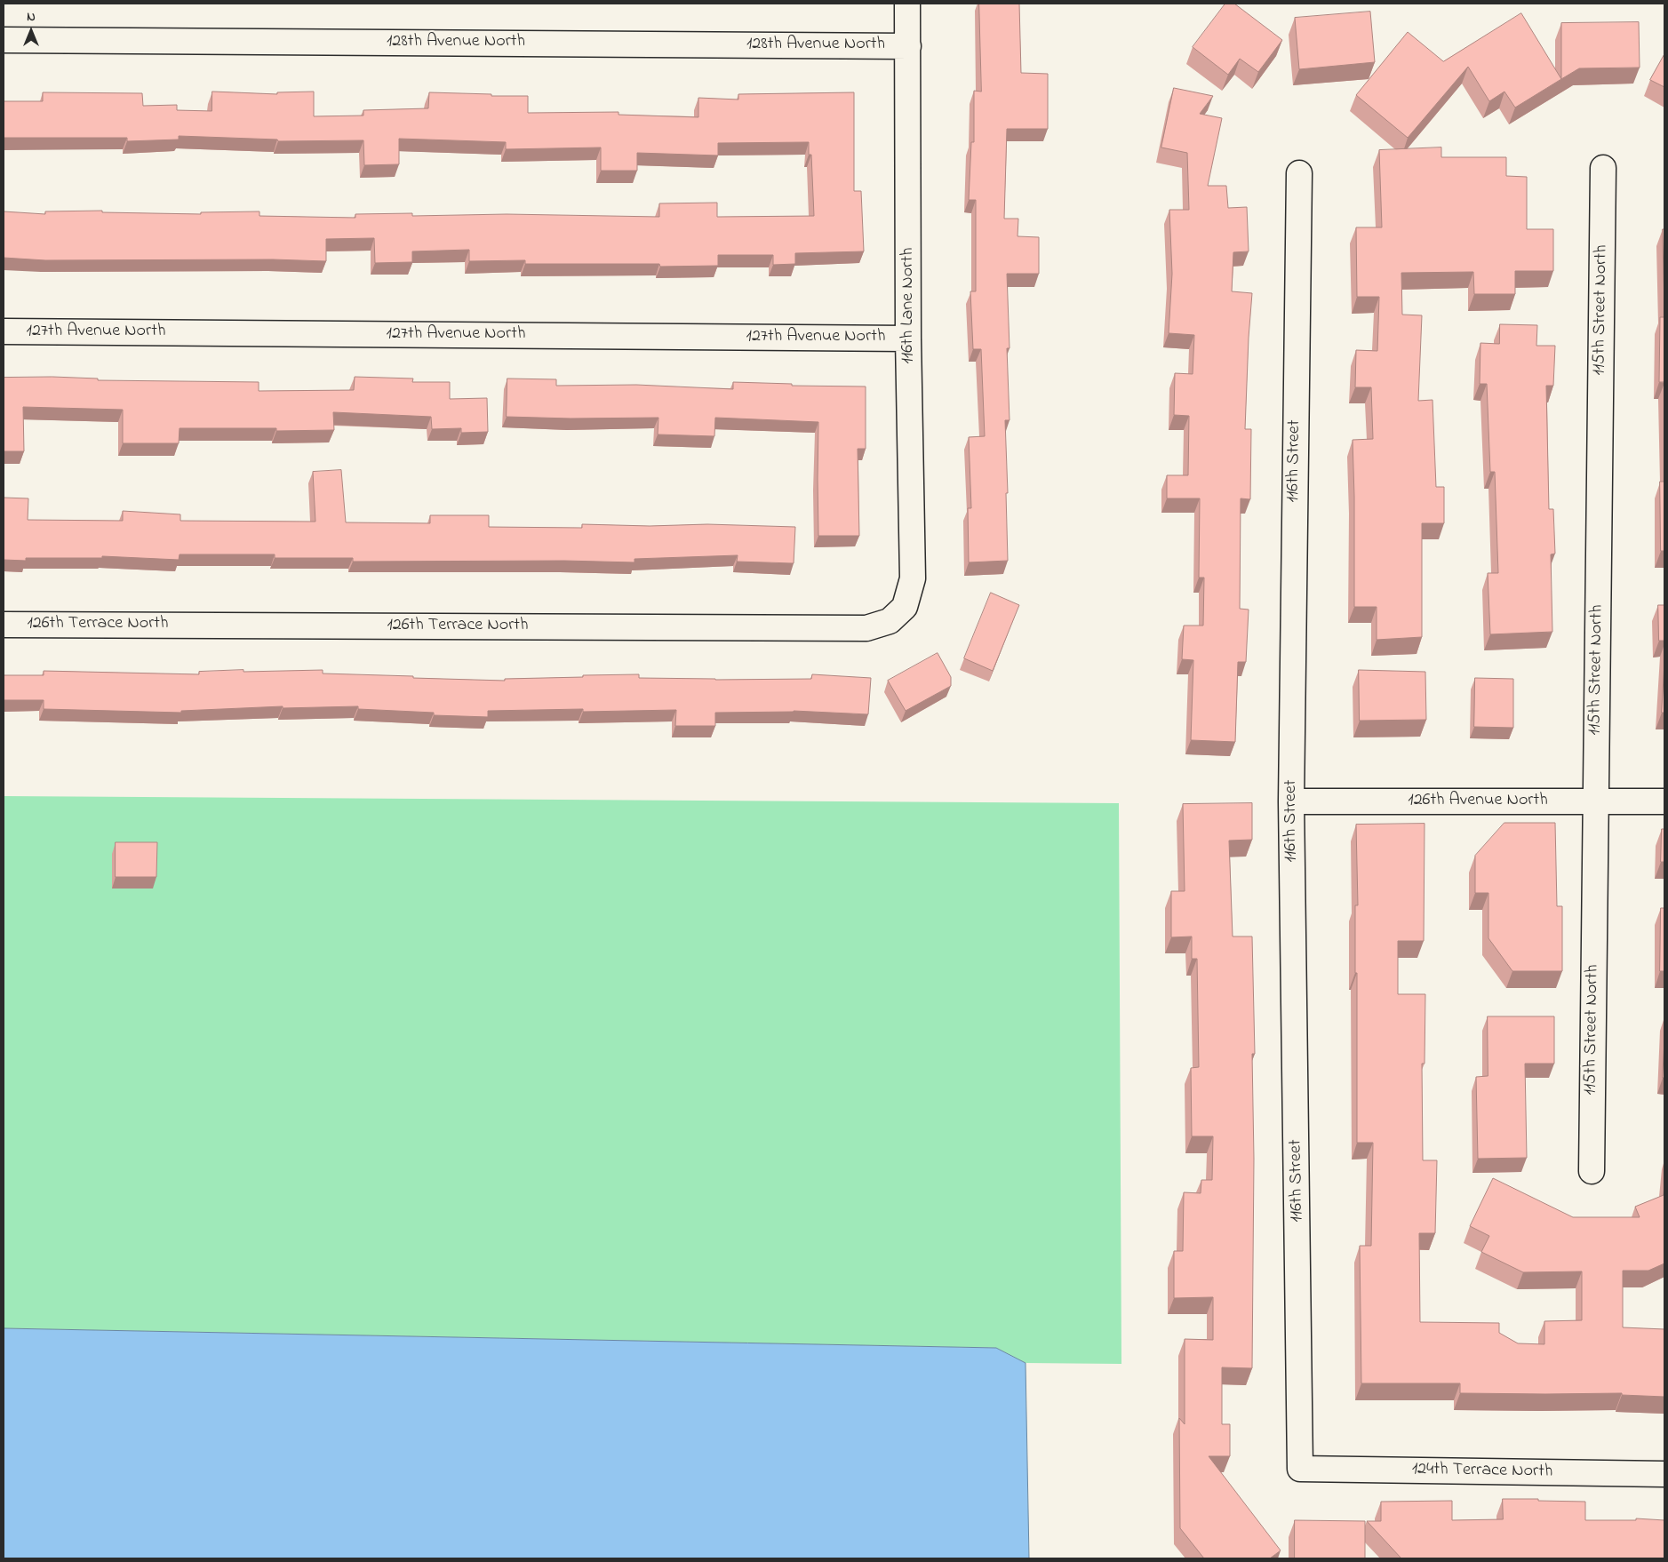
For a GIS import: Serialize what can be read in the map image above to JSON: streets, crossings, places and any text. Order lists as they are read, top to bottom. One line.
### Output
{"streets":{"street":["128th Avenue North","116th Lane North","115th Street North","127th Avenue North","116th Street","126th Terrace North","126th Avenue North","124th Terrace North"]},"crossings":[["128th Avenue North","116th Lane North"],["116th Lane North","127th Avenue North"],["116th Lane North","126th Terrace North"],["115th Street North","126th Avenue North"],["116th Street","126th Avenue North"],["116th Street","124th Terrace North"]],"north":"top"}
